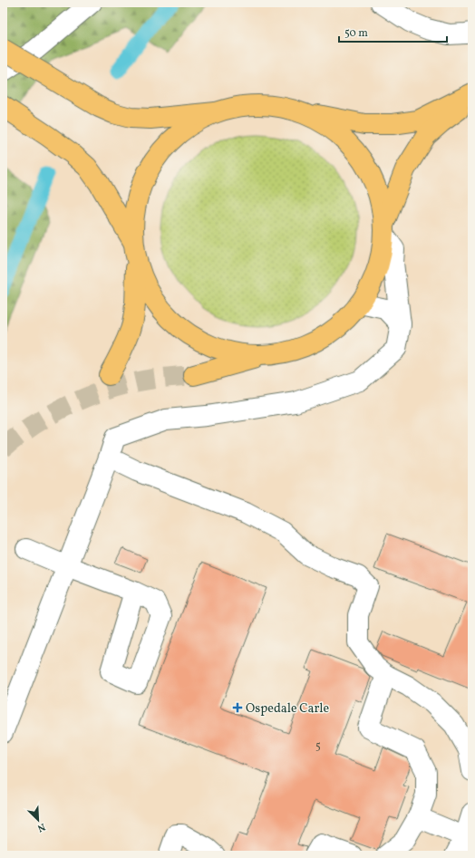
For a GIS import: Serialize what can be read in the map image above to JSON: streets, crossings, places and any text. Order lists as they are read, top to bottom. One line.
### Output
{"places":{"health":["Ospedale Carle"]},"house_numbers":["5"],"scale_bar":"50 m","north":"bottom right"}
